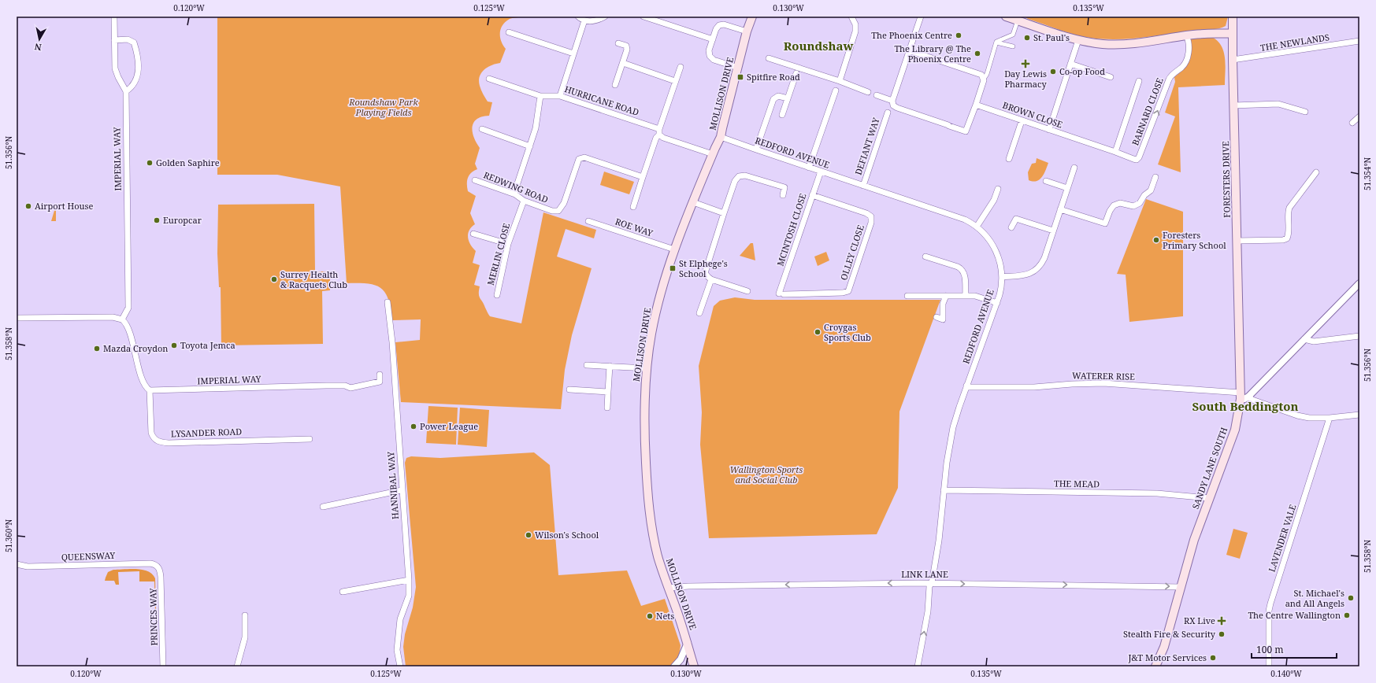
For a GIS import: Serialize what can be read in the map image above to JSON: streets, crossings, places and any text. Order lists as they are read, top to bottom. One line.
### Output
{"streets":{"main road":["MOLLISON DRIVE","FORESTERS DRIVE","SANDY LANE SOUTH"],"street":["THE NEWLANDS","HURRICANE ROAD","BARNARD CLOSE","BROWN CLOSE","DEFIANT WAY","REDFORD AVENUE","IMPERIAL WAY","REDWING ROAD","ROE WAY","MCINTOSH CLOSE","OLLEY CLOSE","MERLIN CLOSE","WATERER RISE","LYSANDER ROAD","THE MEAD","HANNIBAL WAY","LAVENDER VALE","QUEENSWAY","LINK LANE","PRINCES WAY"]},"crossings":[["THE NEWLANDS","FORESTERS DRIVE"],["MOLLISON DRIVE","HURRICANE ROAD"],["MOLLISON DRIVE","REDFORD AVENUE"],["MOLLISON DRIVE","ROE WAY"],["MOLLISON DRIVE","LINK LANE"],["BARNARD CLOSE","BROWN CLOSE"],["DEFIANT WAY","REDFORD AVENUE"],["REDFORD AVENUE","MCINTOSH CLOSE"],["REDFORD AVENUE","WATERER RISE"],["REDFORD AVENUE","THE MEAD"],["REDFORD AVENUE","LINK LANE"],["IMPERIAL WAY","LYSANDER ROAD"],["FORESTERS DRIVE","WATERER RISE"],["FORESTERS DRIVE","SANDY LANE SOUTH"],["REDWING ROAD","MERLIN CLOSE"],["MCINTOSH CLOSE","OLLEY CLOSE"],["WATERER RISE","SANDY LANE SOUTH"],["WATERER RISE","LAVENDER VALE"],["SANDY LANE SOUTH","THE MEAD"],["SANDY LANE SOUTH","LINK LANE"],["QUEENSWAY","PRINCES WAY"]],"one_way":["BARNARD CLOSE"],"districts":["Roundshaw","South Beddington"],"parks":["Roundshaw Park Playing Fields","Wallington Sports and Social Club"],"places":{"other":["The Phoenix Centre","St. Paul's","The Library @ The Phoenix Centre","Co-op Food","Golden Saphire","Airport House","Europcar","Foresters Primary School","Surrey Health & Racquets Club","Croygas Sports Club","Toyota Jemca","Mazda Croydon","Power League","Wilson's School","St. Michael's and All Angels","The Centre Wallington","Nets","Stealth Fire & Security","J&T Motor Services"],"health":["Day Lewis Pharmacy","RX Live"],"transit":["Spitfire Road","St Elphege's School"]},"scale_bar":"100 m","north":"bottom","coordinates":["0.120°W","0.125°W","0.130°W","0.135°W","51.356°N","51.354°N","51.358°N","51.360°N","0.140°W"]}
